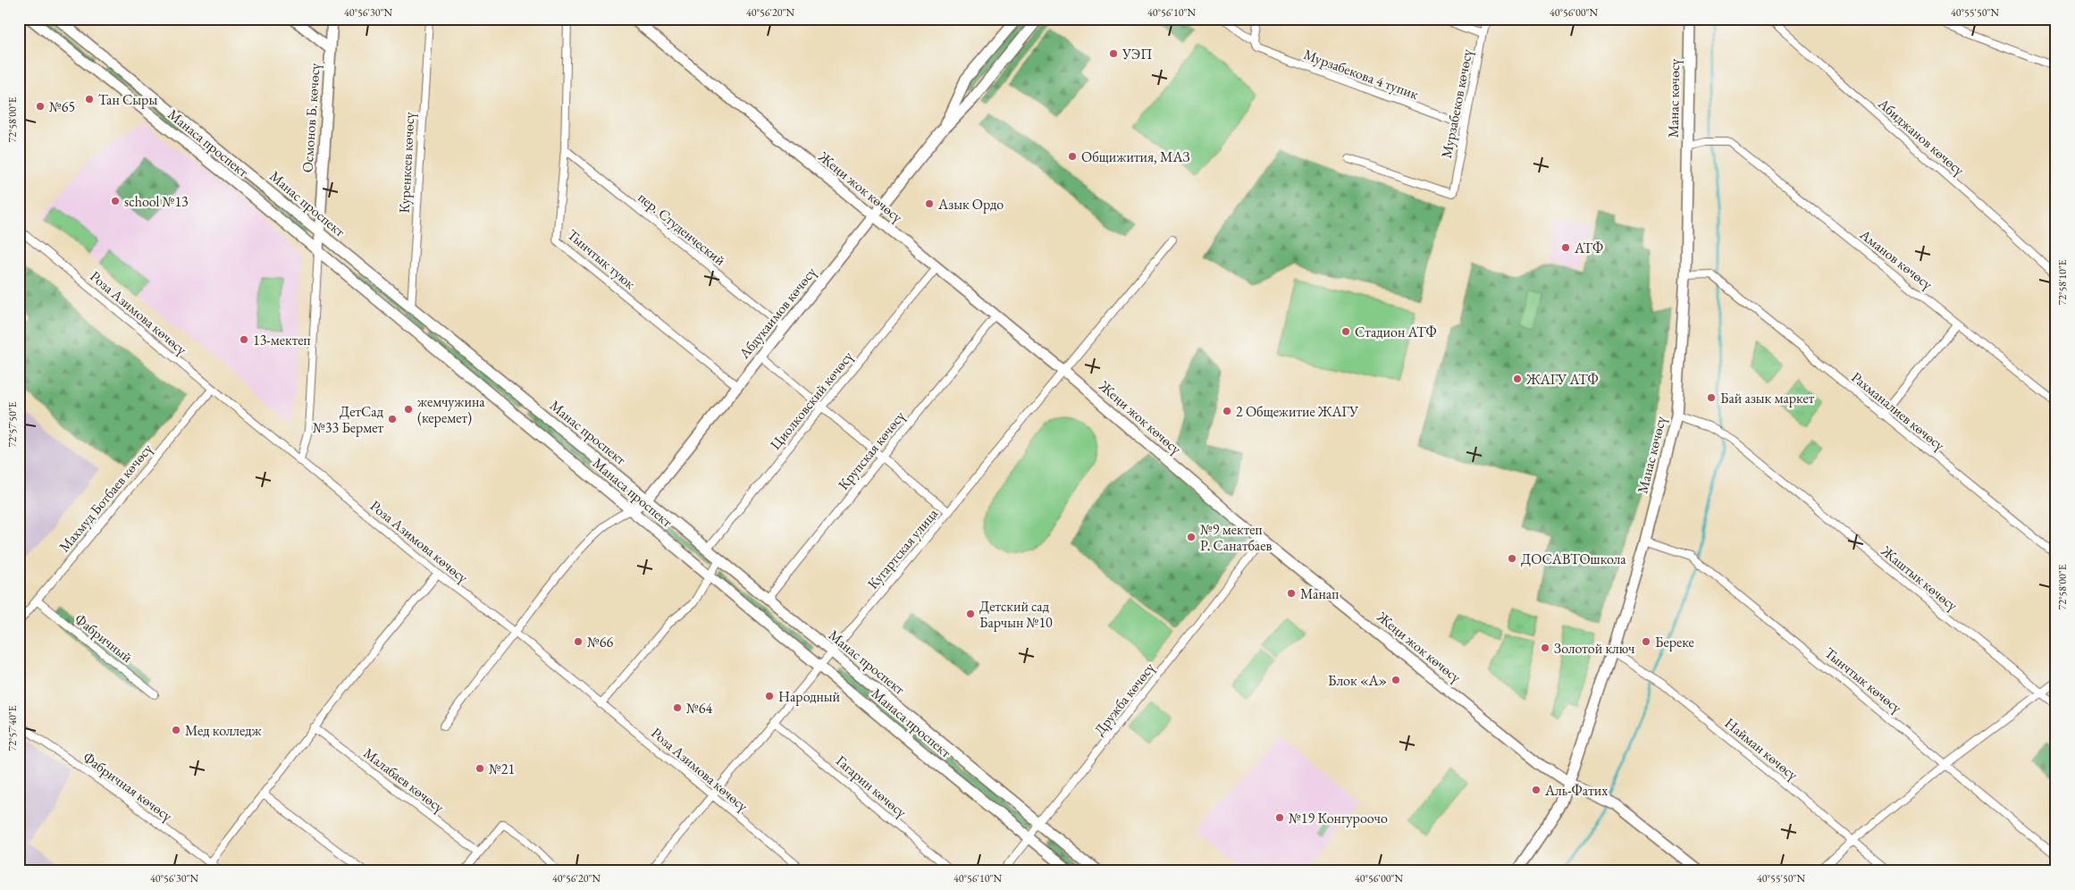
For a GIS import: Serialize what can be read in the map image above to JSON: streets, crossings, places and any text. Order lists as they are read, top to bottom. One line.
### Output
{"streets":{"main road":["Манас көчөсү","Осмонов Б. көчөсү","Манаса проспект","Жеңи жок көчөсү","Манас проспект","Абдукаимов көчөсү"],"street":["Мурзабекова 4 тупик","Мурзабеков көчөсү","Абиджанов көчөсү","Куренкеев көчөсү","пер. Студенческий","Тынчтык туюк","Аманов көчөсү","Роза Азимова көчөсү","Циолковский көчөсү","Рахманалиев көчөсү","Крупская көчөсү","Махмуд Ботбаев көчөсү","Кугартская улица","Жаштык көчөсү","Фабричный","Тынчтык көчөсү","Дружба көчөсү","Найман көчөсү","Малабаев көчөсү","Фабричная көчөсү","Гагарин көчөсү"]},"crossings":[["Мурзабекова 4 тупик","Мурзабеков көчөсү"],["Манас көчөсү","Жеңи жок көчөсү"],["Манас көчөсү","Аманов көчөсү"],["Манас көчөсү","Рахманалиев көчөсү"],["Манас көчөсү","Жаштык көчөсү"],["Манас көчөсү","Тынчтык көчөсү"],["Манас көчөсү","Найман көчөсү"],["Осмонов Б. көчөсү","Манаса проспект"],["Осмонов Б. көчөсү","Манас проспект"],["Осмонов Б. көчөсү","Роза Азимова көчөсү"],["Манаса проспект","Абдукаимов көчөсү"],["Манаса проспект","Кугартская улица"],["Манаса проспект","Дружба көчөсү"],["Куренкеев көчөсү","Манас проспект"],["Жеңи жок көчөсү","Абдукаимов көчөсү"],["Жеңи жок көчөсү","Циолковский көчөсү"],["Жеңи жок көчөсү","Крупская көчөсү"],["Жеңи жок көчөсү","Кугартская улица"],["Жеңи жок көчөсү","Дружба көчөсү"],["Манас проспект","Абдукаимов көчөсү"],["Манас проспект","Циолковский көчөсү"],["Манас проспект","Крупская көчөсү"],["Манас проспект","Кугартская улица"],["Манас проспект","Дружба көчөсү"],["пер. Студенческий","Тынчтык туюк"],["пер. Студенческий","Абдукаимов көчөсү"],["Тынчтык туюк","Абдукаимов көчөсү"],["Роза Азимова көчөсү","Махмуд Ботбаев көчөсү"],["Роза Азимова көчөсү","Кугартская улица"],["Махмуд Ботбаев көчөсү","Фабричный"],["Кугартская улица","Гагарин көчөсү"]],"places":["УЭП","Тан Сыры","№65","Общижития, МАЗ","school №13","Азык Ордо","АТФ","Стадион АТФ","13-мектеп","ЖАГУ АТФ","Бай азык маркет","жемчужина (керемет)","2 Общежитие ЖАГУ","ДетСад №33 Бермет","№9 мектеп Р. Санатбаев","ДОСАВТОшкола","Манап","Детский сад Барчын №10","№66","Береке","Золотой ключ","Блок «А»","Народный","№64","Мед колледж","№21","Аль-Фатих","№19 Конгуроочо"],"coordinates":["40°56'30\"N","40°56'20\"N","40°56'10\"N","40°56'00\"N","40°55'50\"N","72°58'00\"E","72°58'10\"E","72°57'50\"E","72°57'40\"E"]}
